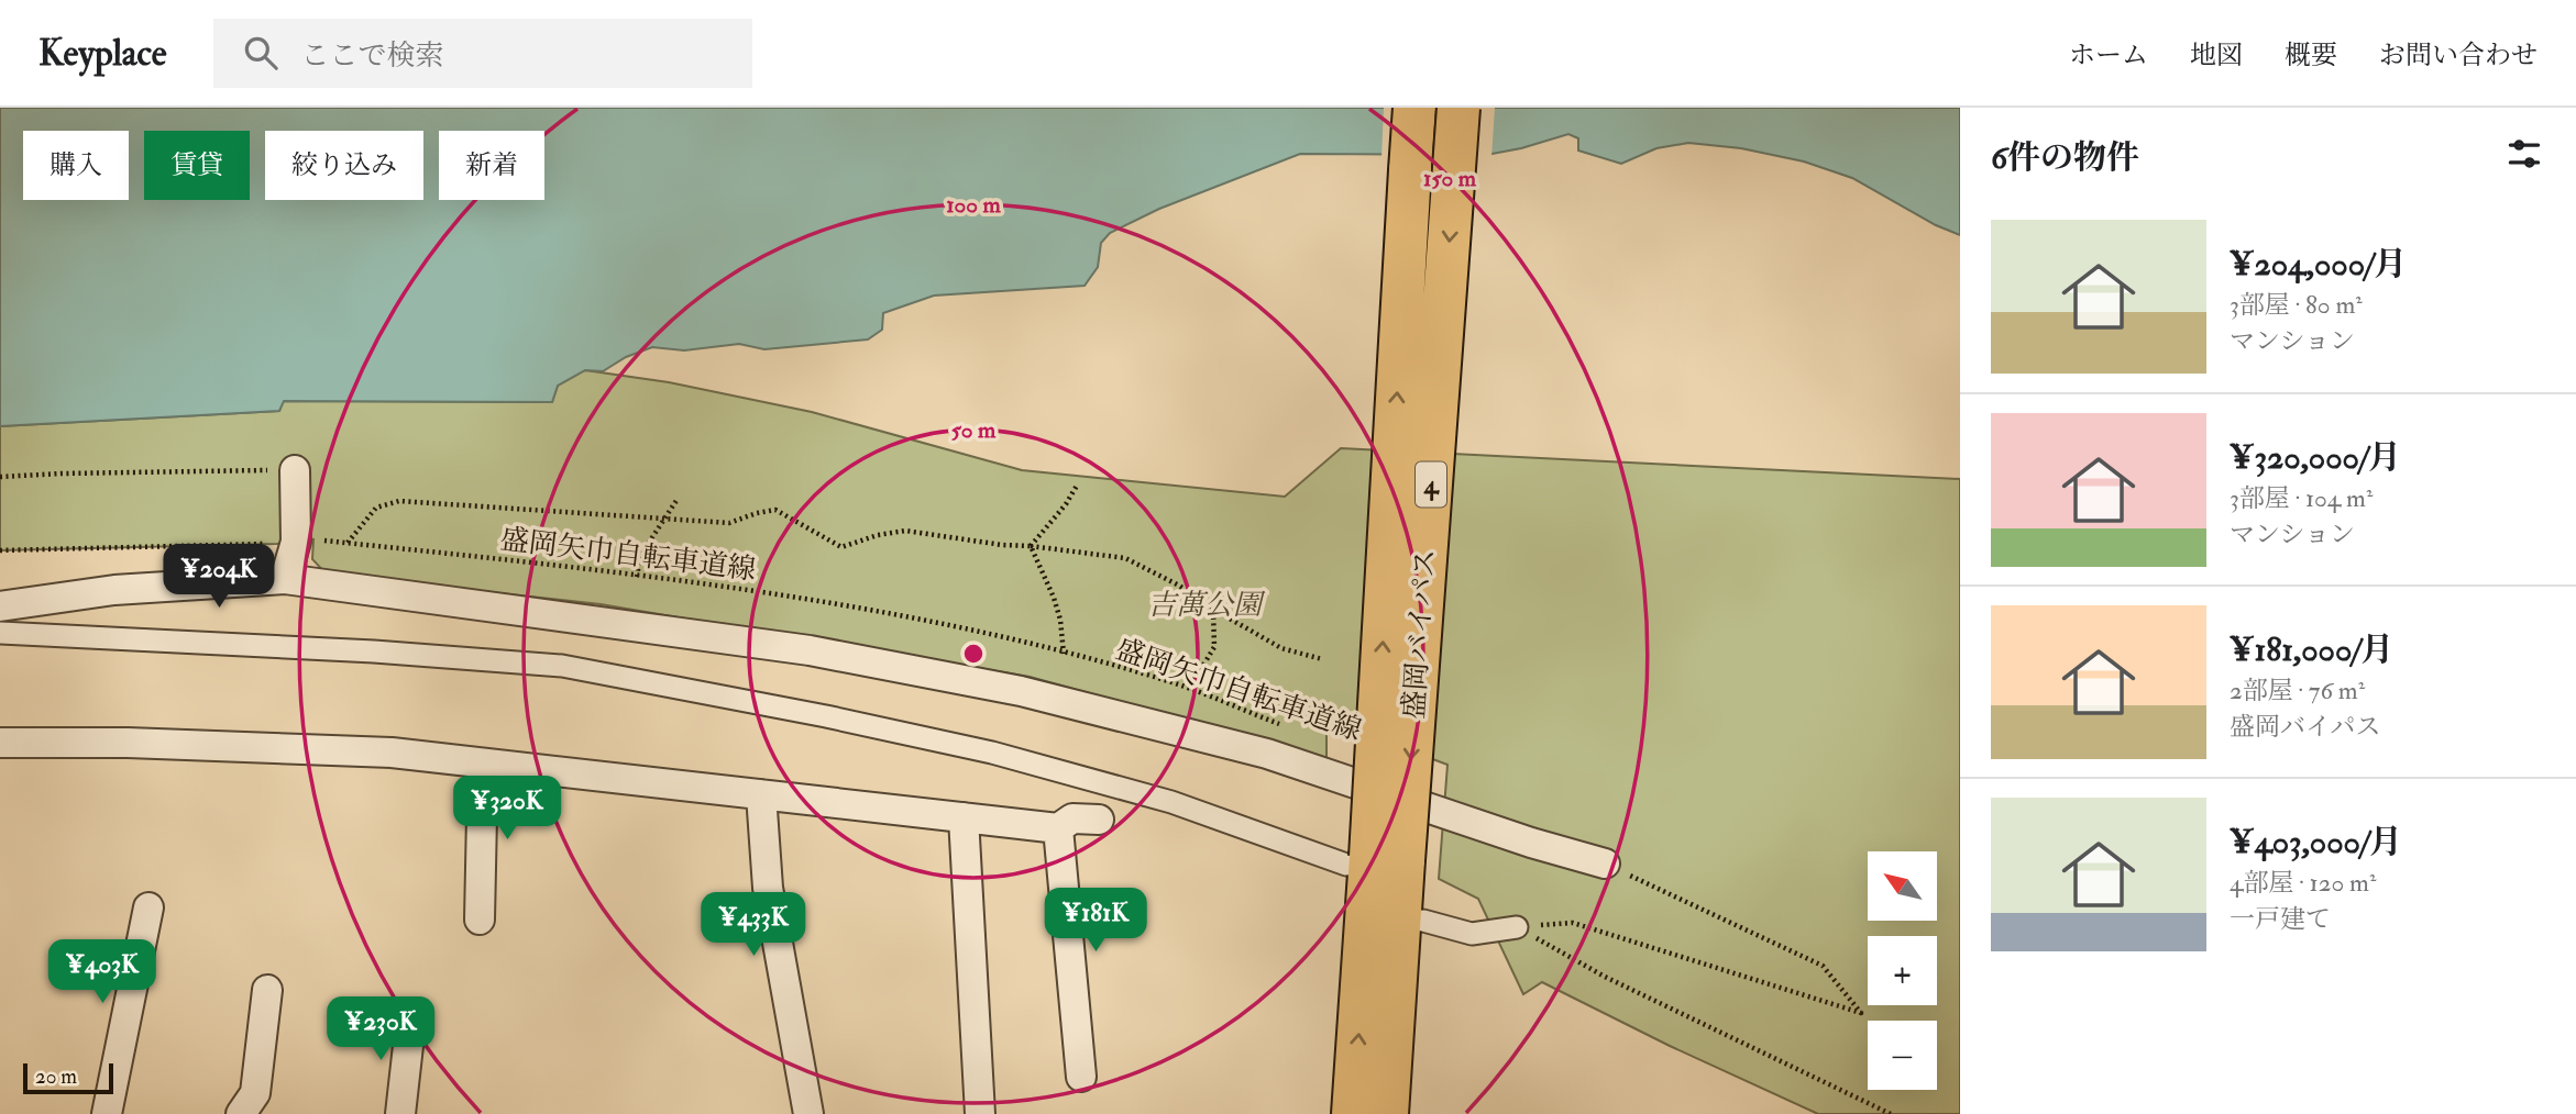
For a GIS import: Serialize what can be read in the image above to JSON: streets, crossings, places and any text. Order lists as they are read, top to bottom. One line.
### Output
{"streets":{"highway":["4","盛岡バイパス"],"path":["盛岡矢巾自転車道線"]},"parks":["吉萬公園"],"scale_bar":"20 m","north":"top left","page":{"header":"Keyplace","search":"ここで検索","nav":["ホーム","地図","概要","お問い合わせ"],"heading":"6件の物件","chip":["購入","賃貸","絞り込み","新着"],"list":[{"name":"¥204,000/月","note":"3部屋 · 80 m² · マンション"},{"name":"¥320,000/月","note":"3部屋 · 104 m² · マンション"},{"name":"¥181,000/月","note":"2部屋 · 76 m² · 盛岡バイパス"},{"name":"¥403,000/月","note":"4部屋 · 120 m² · 一戸建て"}],"price":["¥204K","¥320K","¥181K","¥433K","¥403K","¥230K"],"map_buttons":["+","−"],"scale":"20 m"},"rings":["150 m","100 m","50 m"]}
